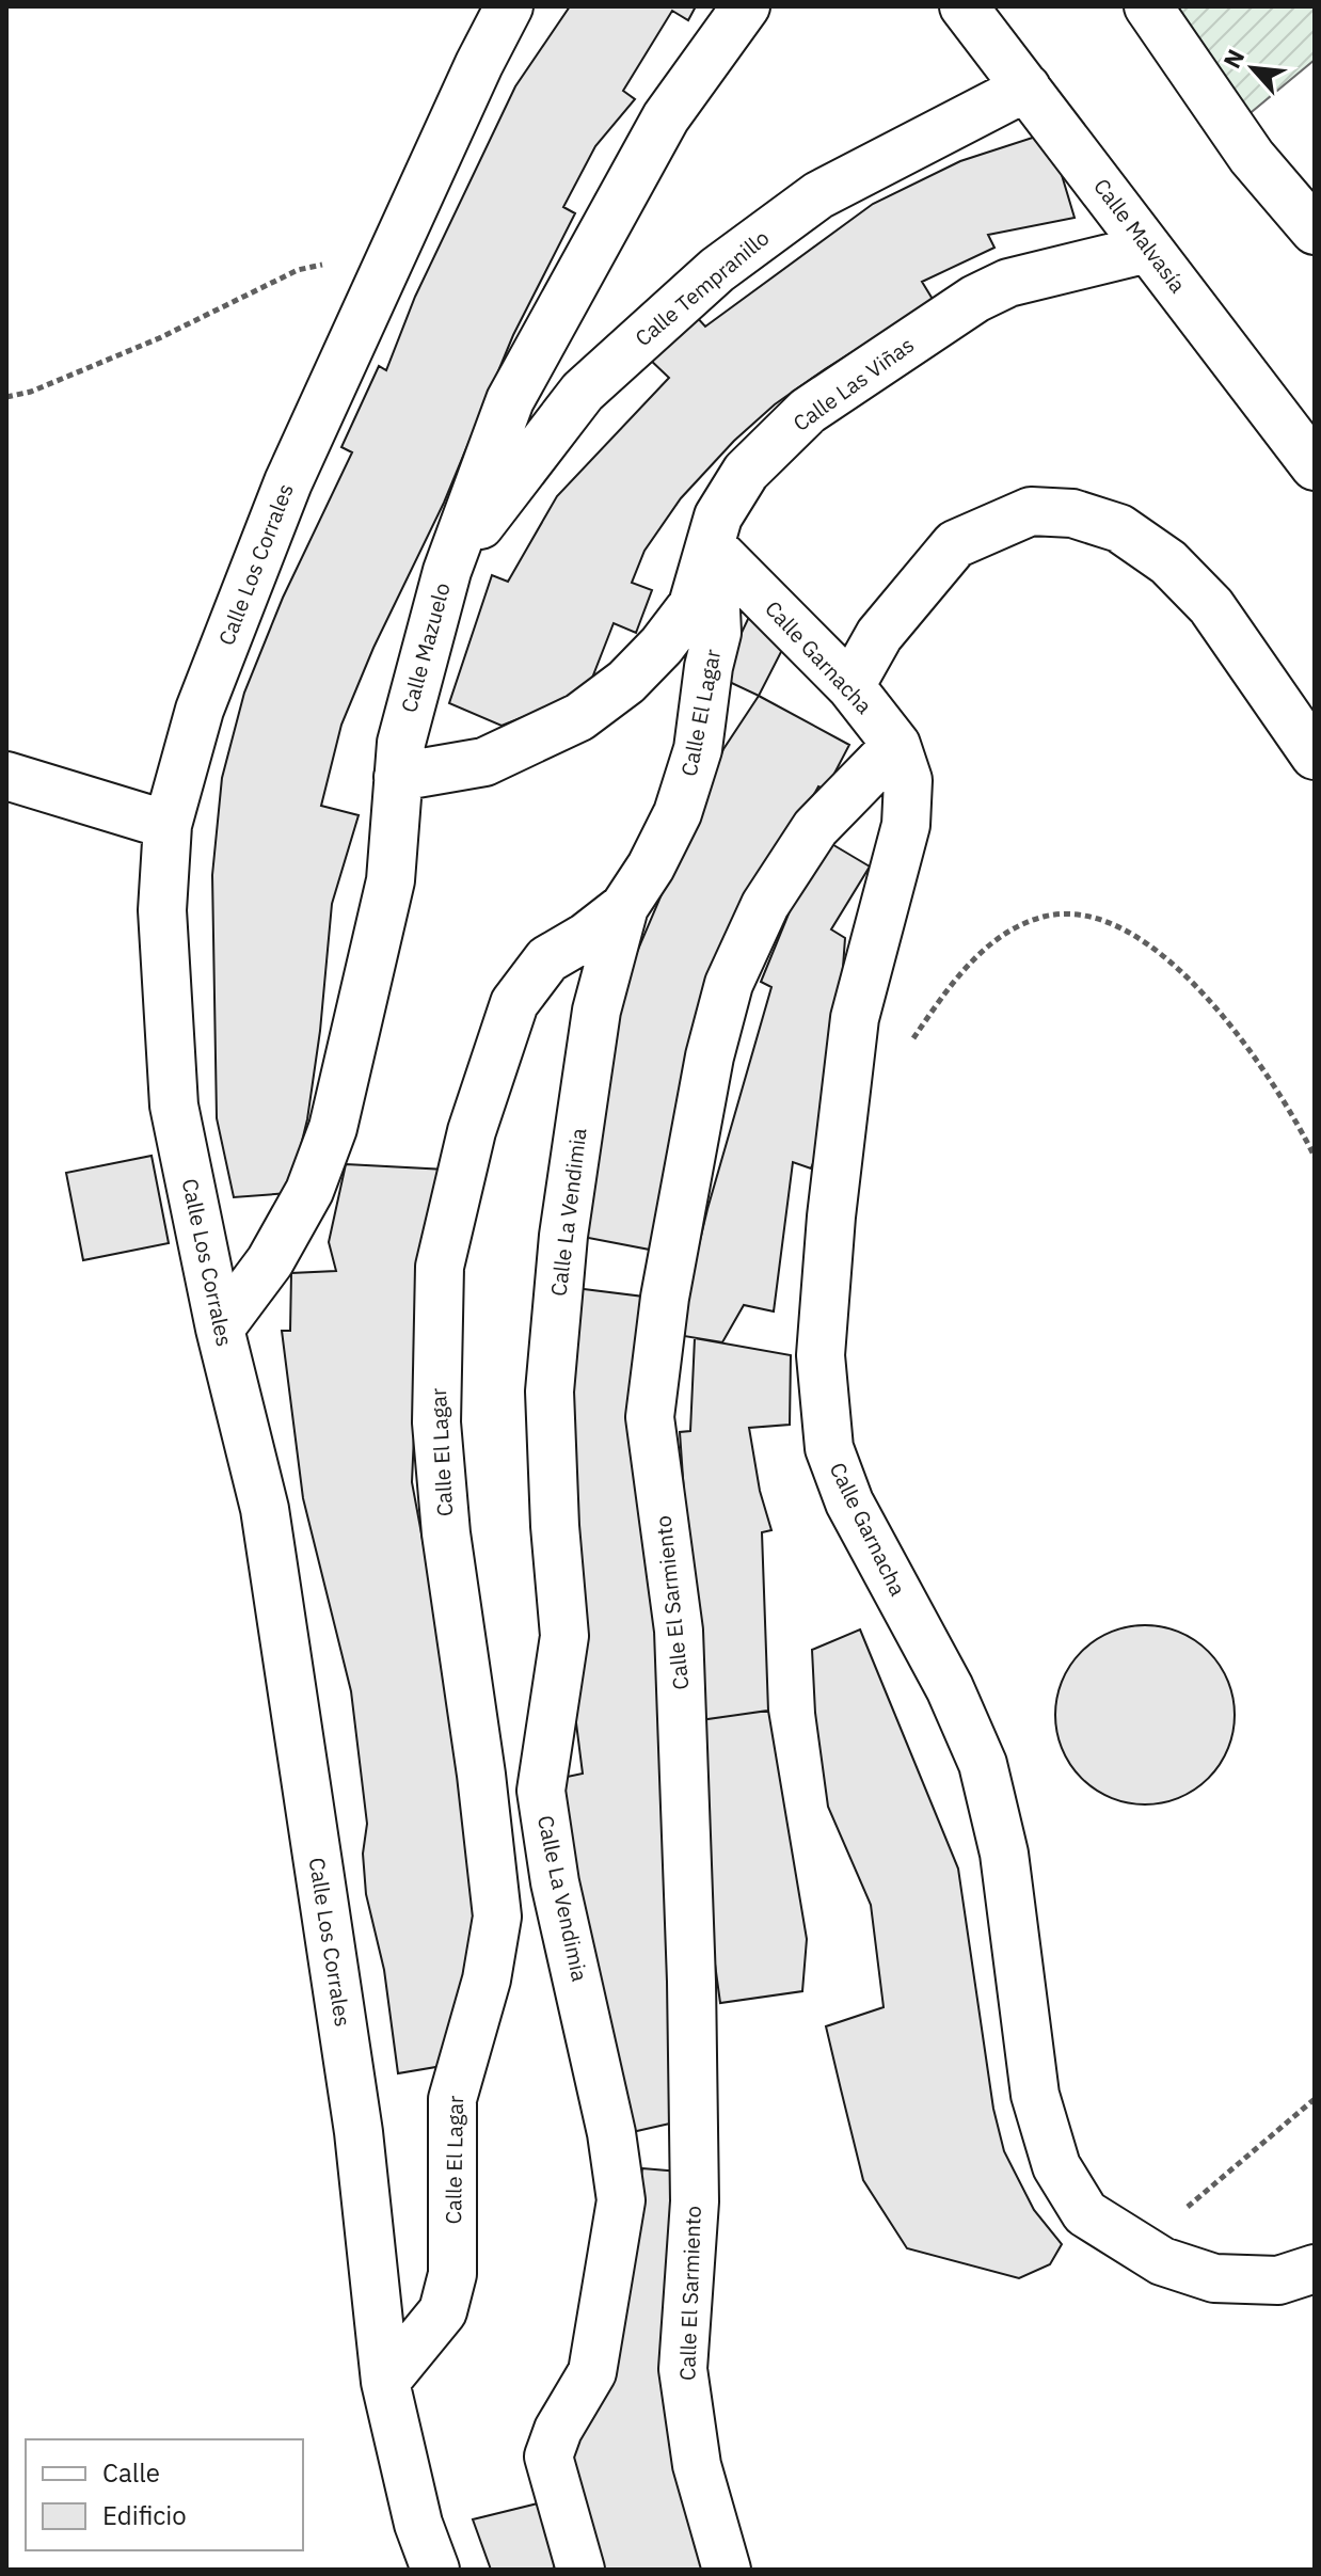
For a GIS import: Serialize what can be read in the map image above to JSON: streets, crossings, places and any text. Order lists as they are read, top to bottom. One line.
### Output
{"streets":{"street":["Calle Malvasía","Calle Tempranillo","Calle Las Viñas","Calle Los Corrales","Calle Mazuelo","Calle Garnacha","Calle El Lagar","Calle La Vendimia","Calle El Sarmiento"]},"crossings":[["Calle Malvasía","Calle Tempranillo"],["Calle Malvasía","Calle Las Viñas"],["Calle Tempranillo","Calle Mazuelo"],["Calle Las Viñas","Calle Mazuelo"],["Calle Las Viñas","Calle Garnacha"],["Calle Las Viñas","Calle El Lagar"],["Calle Los Corrales","Calle Mazuelo"],["Calle Los Corrales","Calle El Lagar"],["Calle Garnacha","Calle El Lagar"],["Calle Garnacha","Calle El Sarmiento"],["Calle El Lagar","Calle La Vendimia"]],"legend":["Calle","Edificio"],"north":"top left"}
